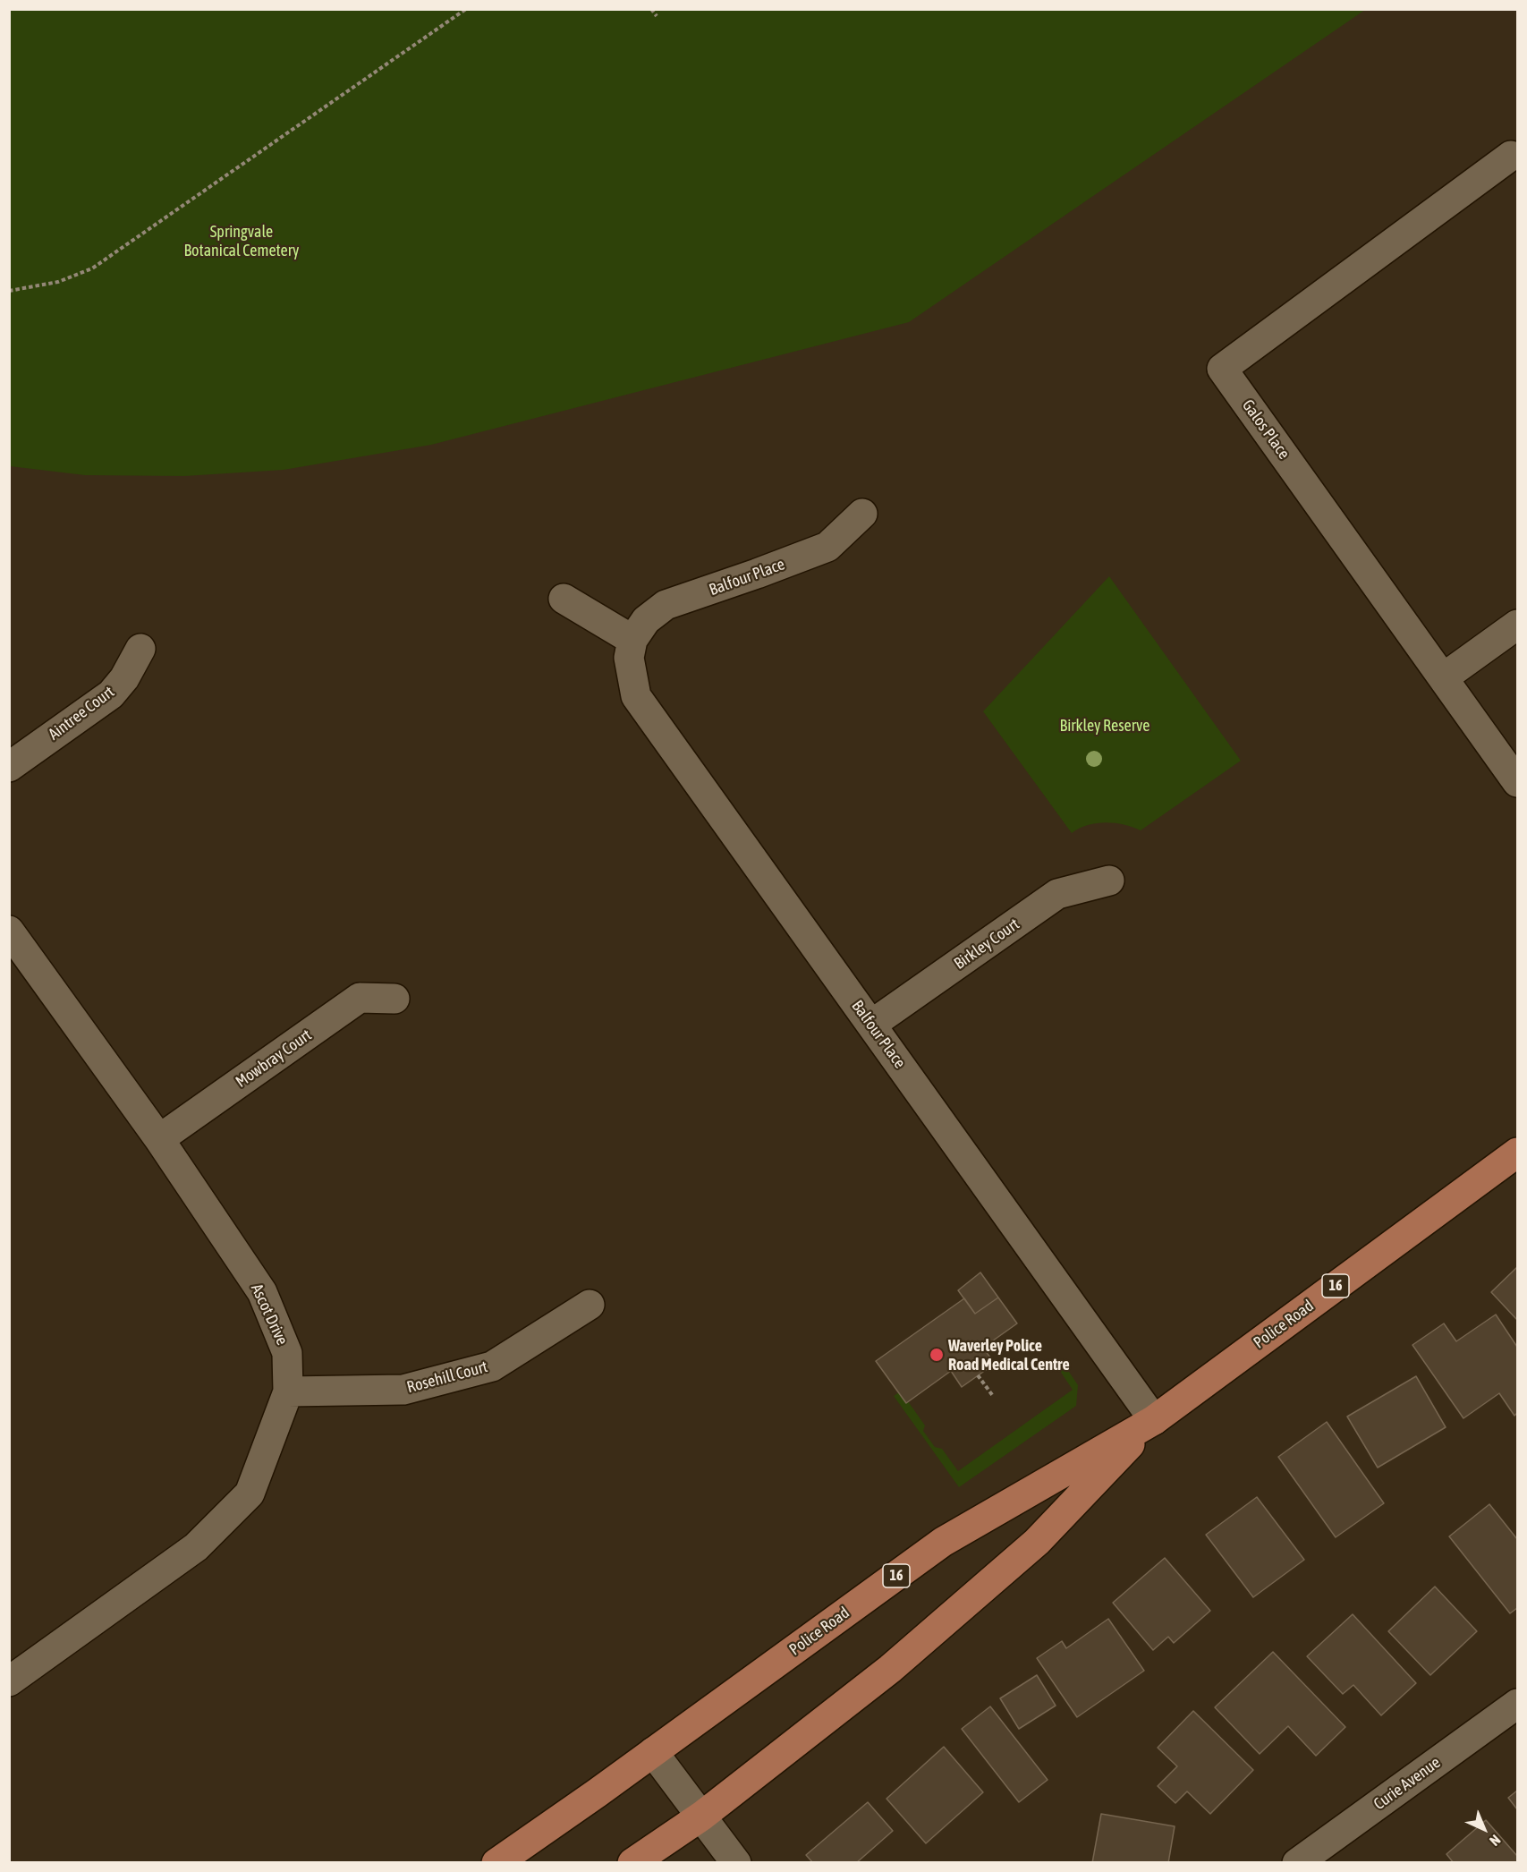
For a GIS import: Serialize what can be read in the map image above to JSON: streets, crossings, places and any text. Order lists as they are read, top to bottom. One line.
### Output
{"streets":{"main road":["16","Police Road"],"street":["Galos Place","Balfour Place","Aintree Court","Birkley Court","Mowbray Court","Ascot Drive","Rosehill Court","Curie Avenue"]},"crossings":[["Balfour Place","Birkley Court"],["Balfour Place","Police Road"],["Mowbray Court","Ascot Drive"],["Ascot Drive","Rosehill Court"]],"parks":["Springvale Botanical Cemetery","Birkley Reserve"],"places":["Waverley Police Road Medical Centre"],"north":"bottom right"}
